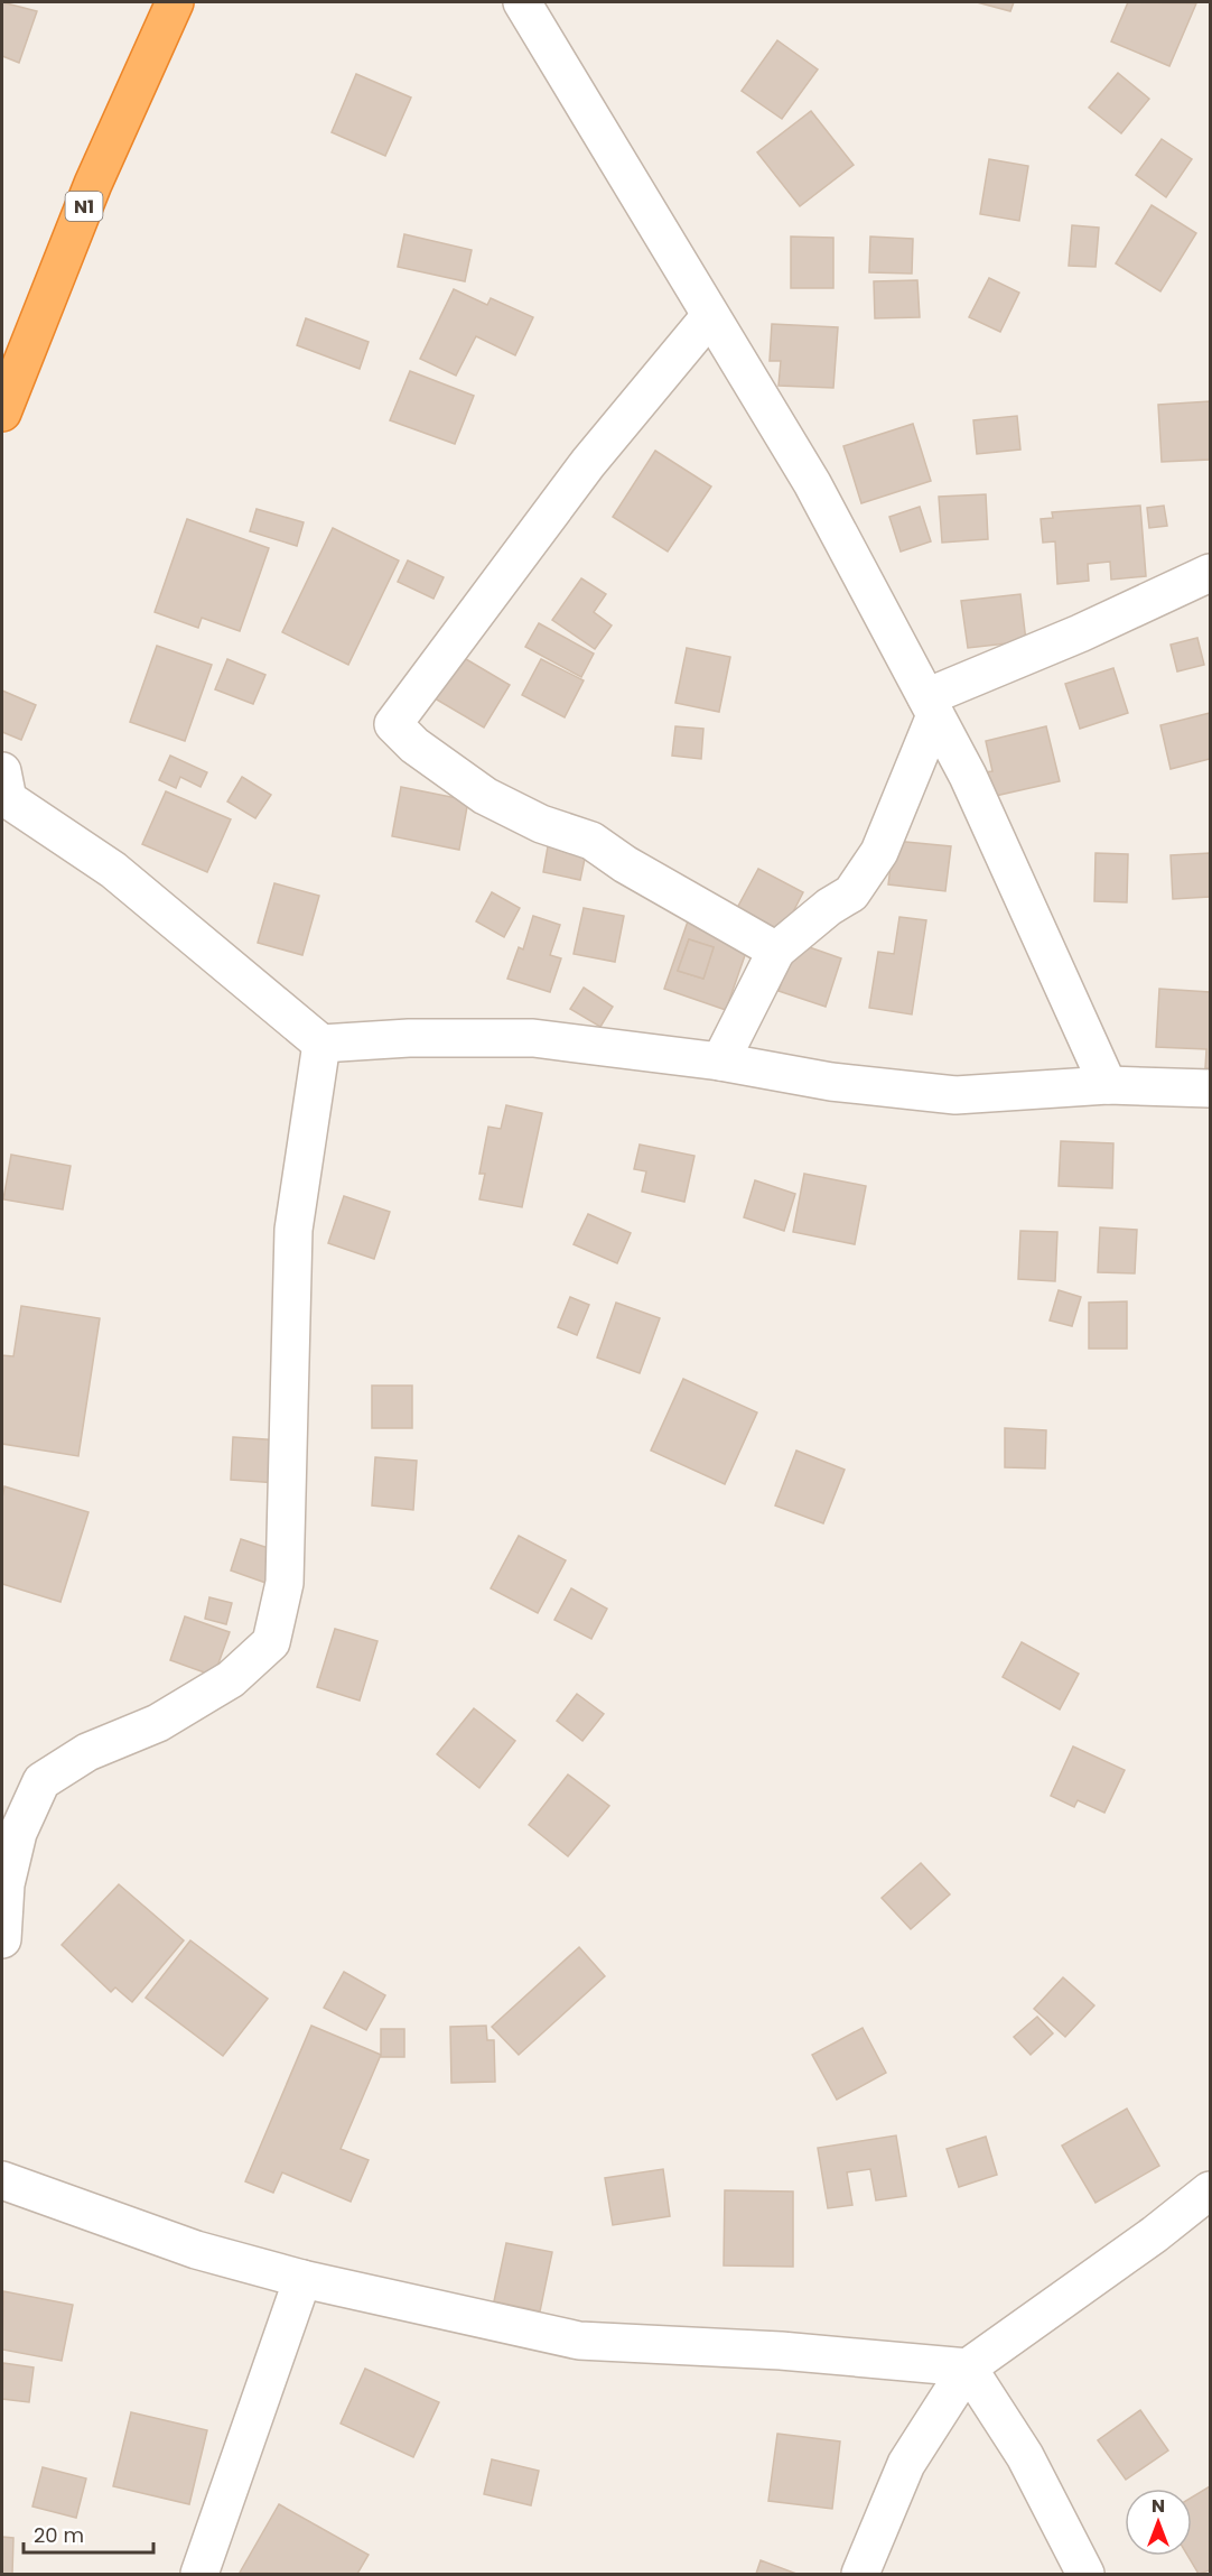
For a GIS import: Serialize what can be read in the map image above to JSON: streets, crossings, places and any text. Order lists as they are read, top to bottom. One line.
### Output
{"streets":{"highway":["N1"]},"scale_bar":"20 m","north":"top"}
